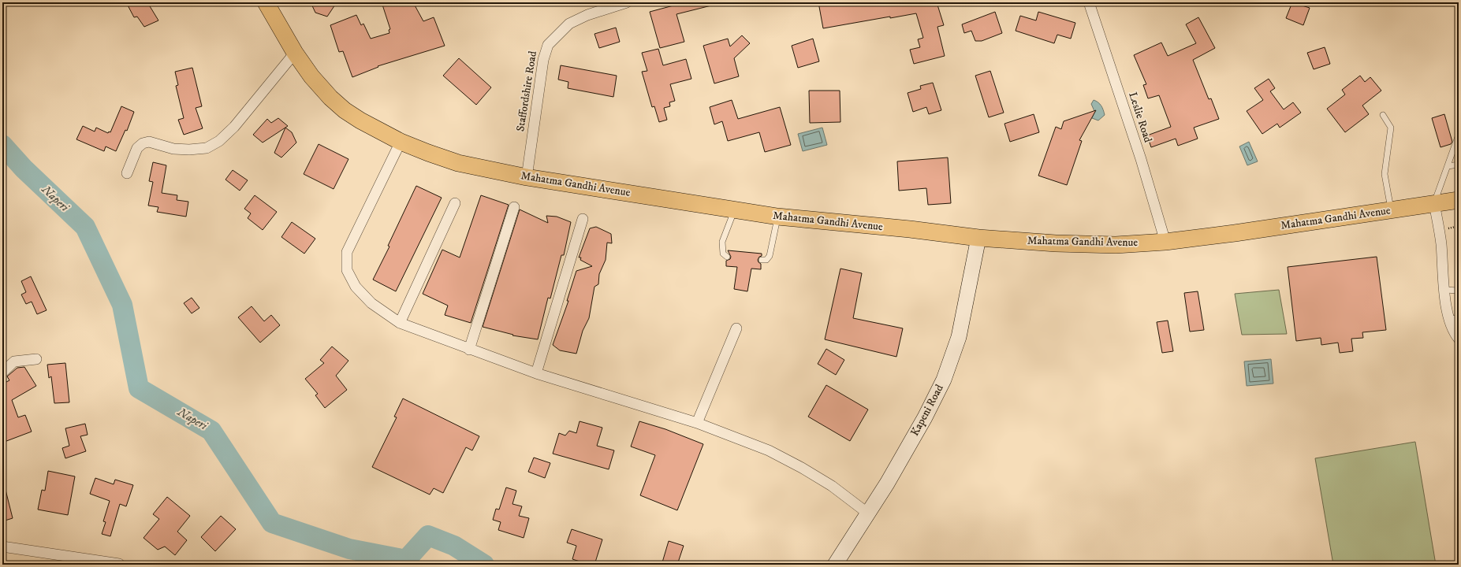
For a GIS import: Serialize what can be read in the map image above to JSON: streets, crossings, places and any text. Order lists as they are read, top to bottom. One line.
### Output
{"streets":{"main road":["Mahatma Gandhi Avenue","Kapeni Road"],"street":["Staffordshire Road","Leslie Road"]},"crossings":[["Staffordshire Road","Mahatma Gandhi Avenue"],["Leslie Road","Mahatma Gandhi Avenue"],["Mahatma Gandhi Avenue","Kapeni Road"]],"water":["Naperi"]}
